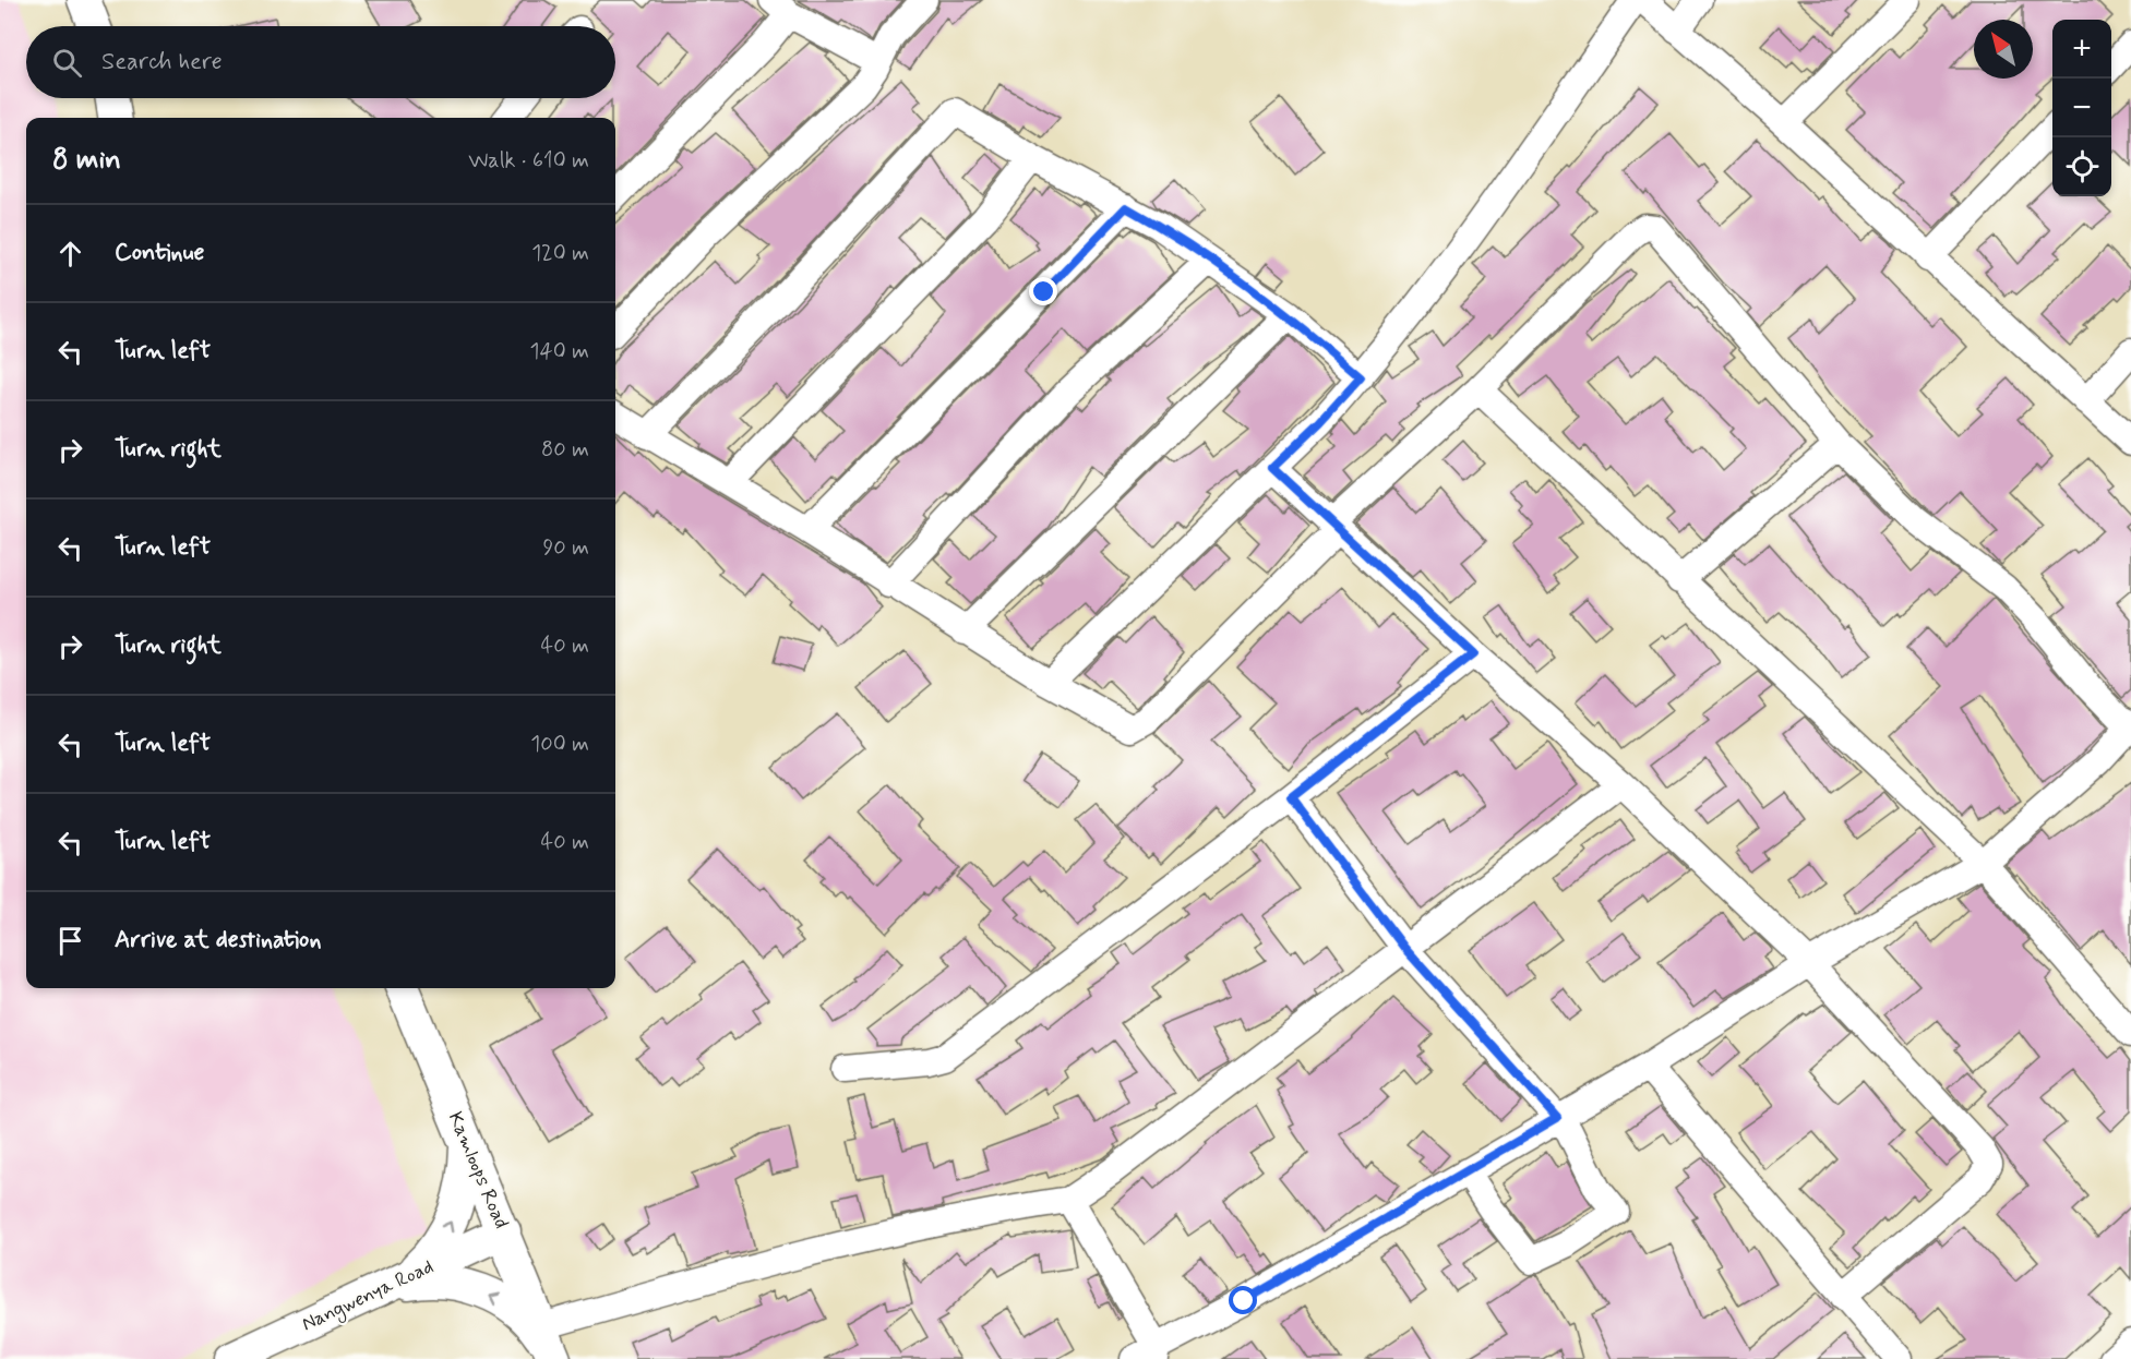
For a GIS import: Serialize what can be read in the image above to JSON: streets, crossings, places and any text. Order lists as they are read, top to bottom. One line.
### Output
{"streets":{"main road":["Kamloops Road","Nangwenya Road"]},"crossings":[["Kamloops Road","Nangwenya Road"]],"north":"top left","page":{"map_buttons":["+","−"],"search":"Search here","heading":["8 min","Walk · 610 m"],"list":[["Continue","120 m"],["Turn left","140 m"],["Turn right","80 m"],["Turn left","90 m"],["Turn right","40 m"],["Turn left","100 m"],["Turn left","40 m"],"Arrive at destination"]}}
